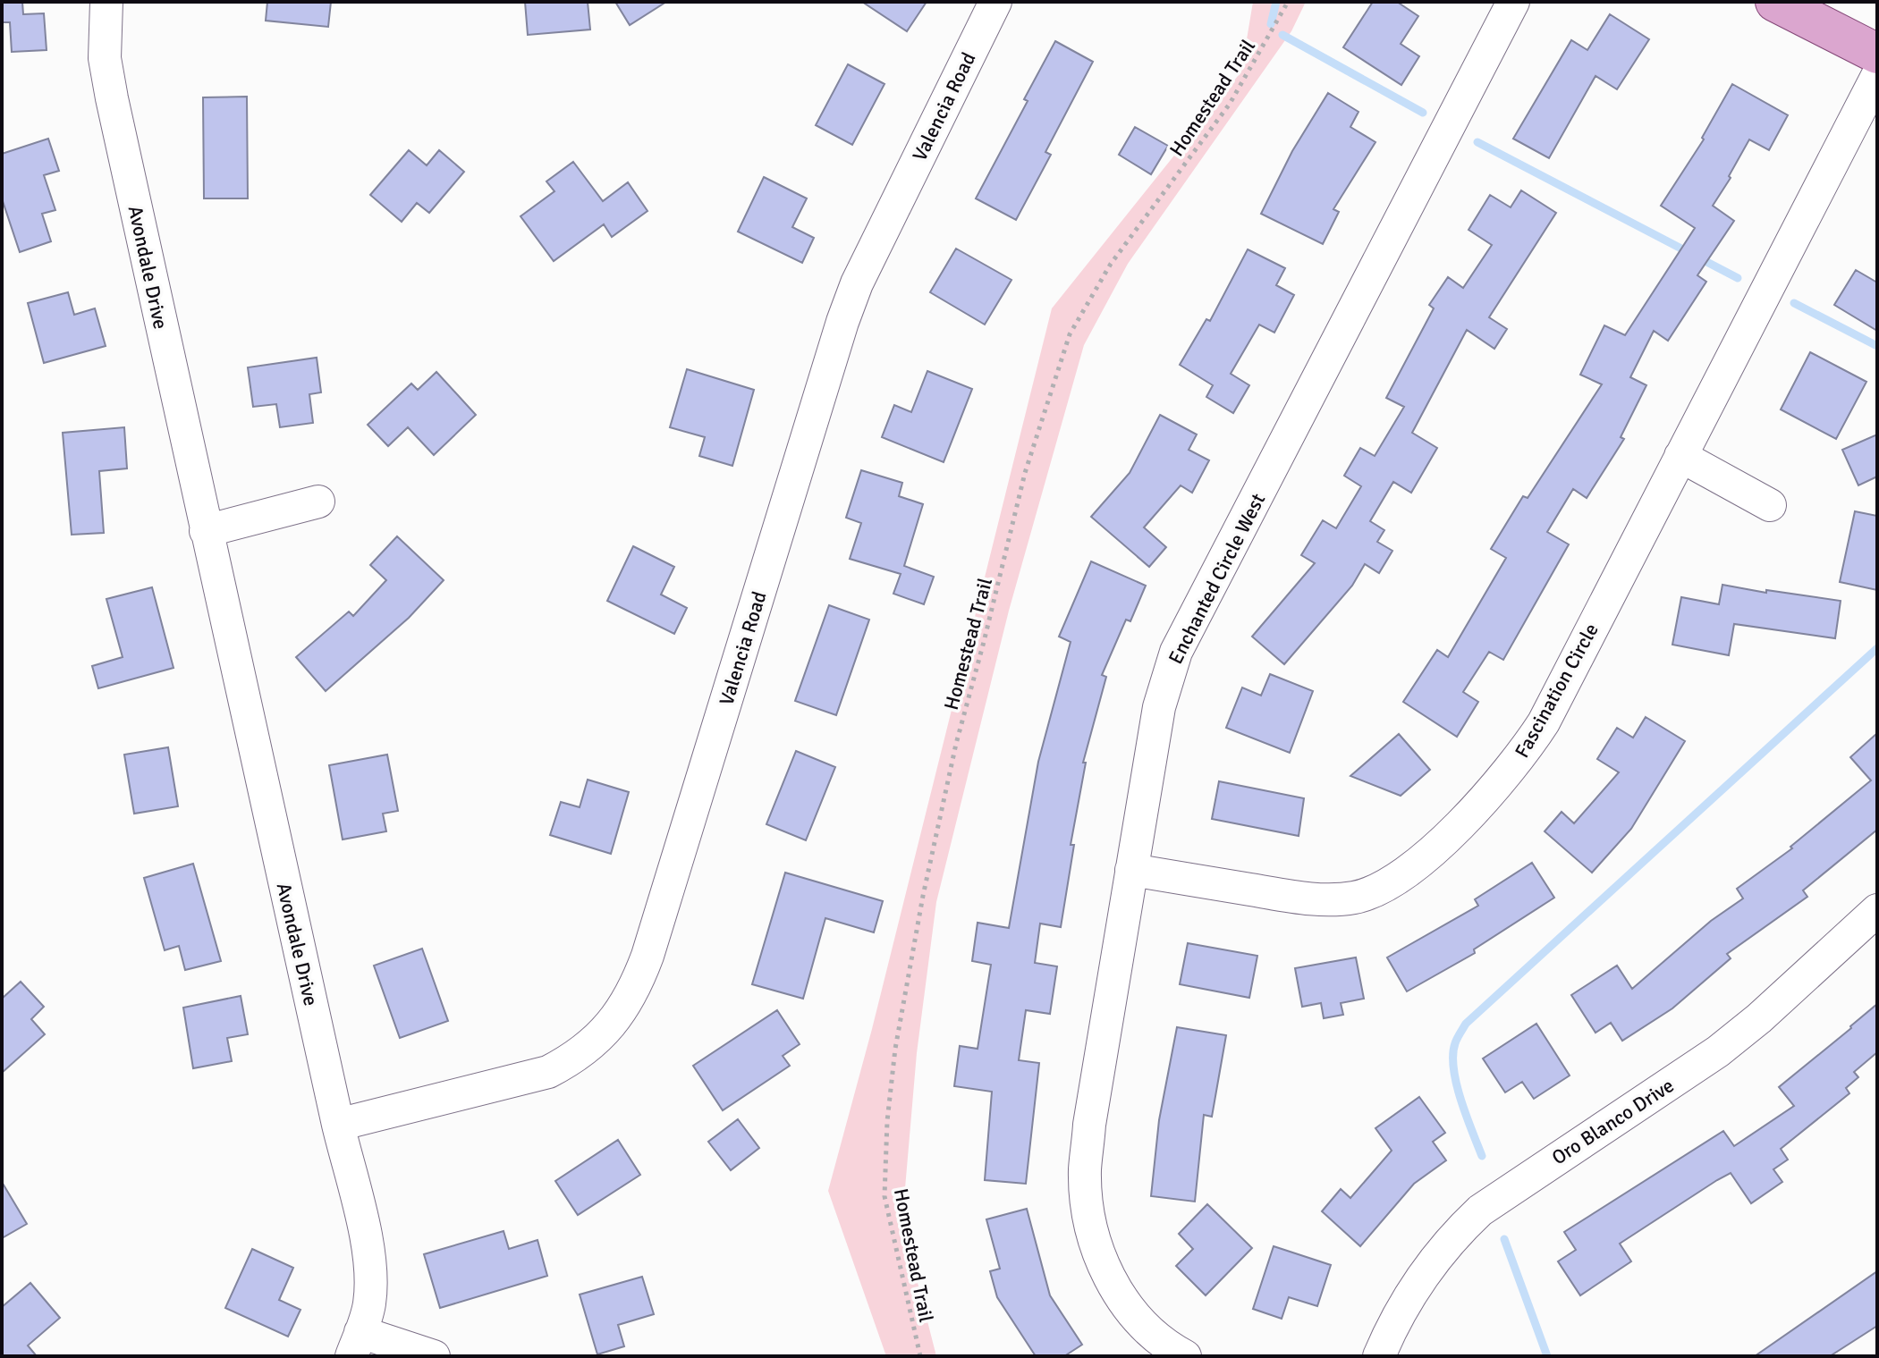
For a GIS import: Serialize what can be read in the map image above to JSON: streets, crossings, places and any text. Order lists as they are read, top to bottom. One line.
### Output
{"streets":{"street":["Valencia Road","Avondale Drive","Enchanted Circle West","Fascination Circle","Oro Blanco Drive"],"path":["Homestead Trail"]},"crossings":[["Valencia Road","Avondale Drive"],["Enchanted Circle West","Fascination Circle"]]}
